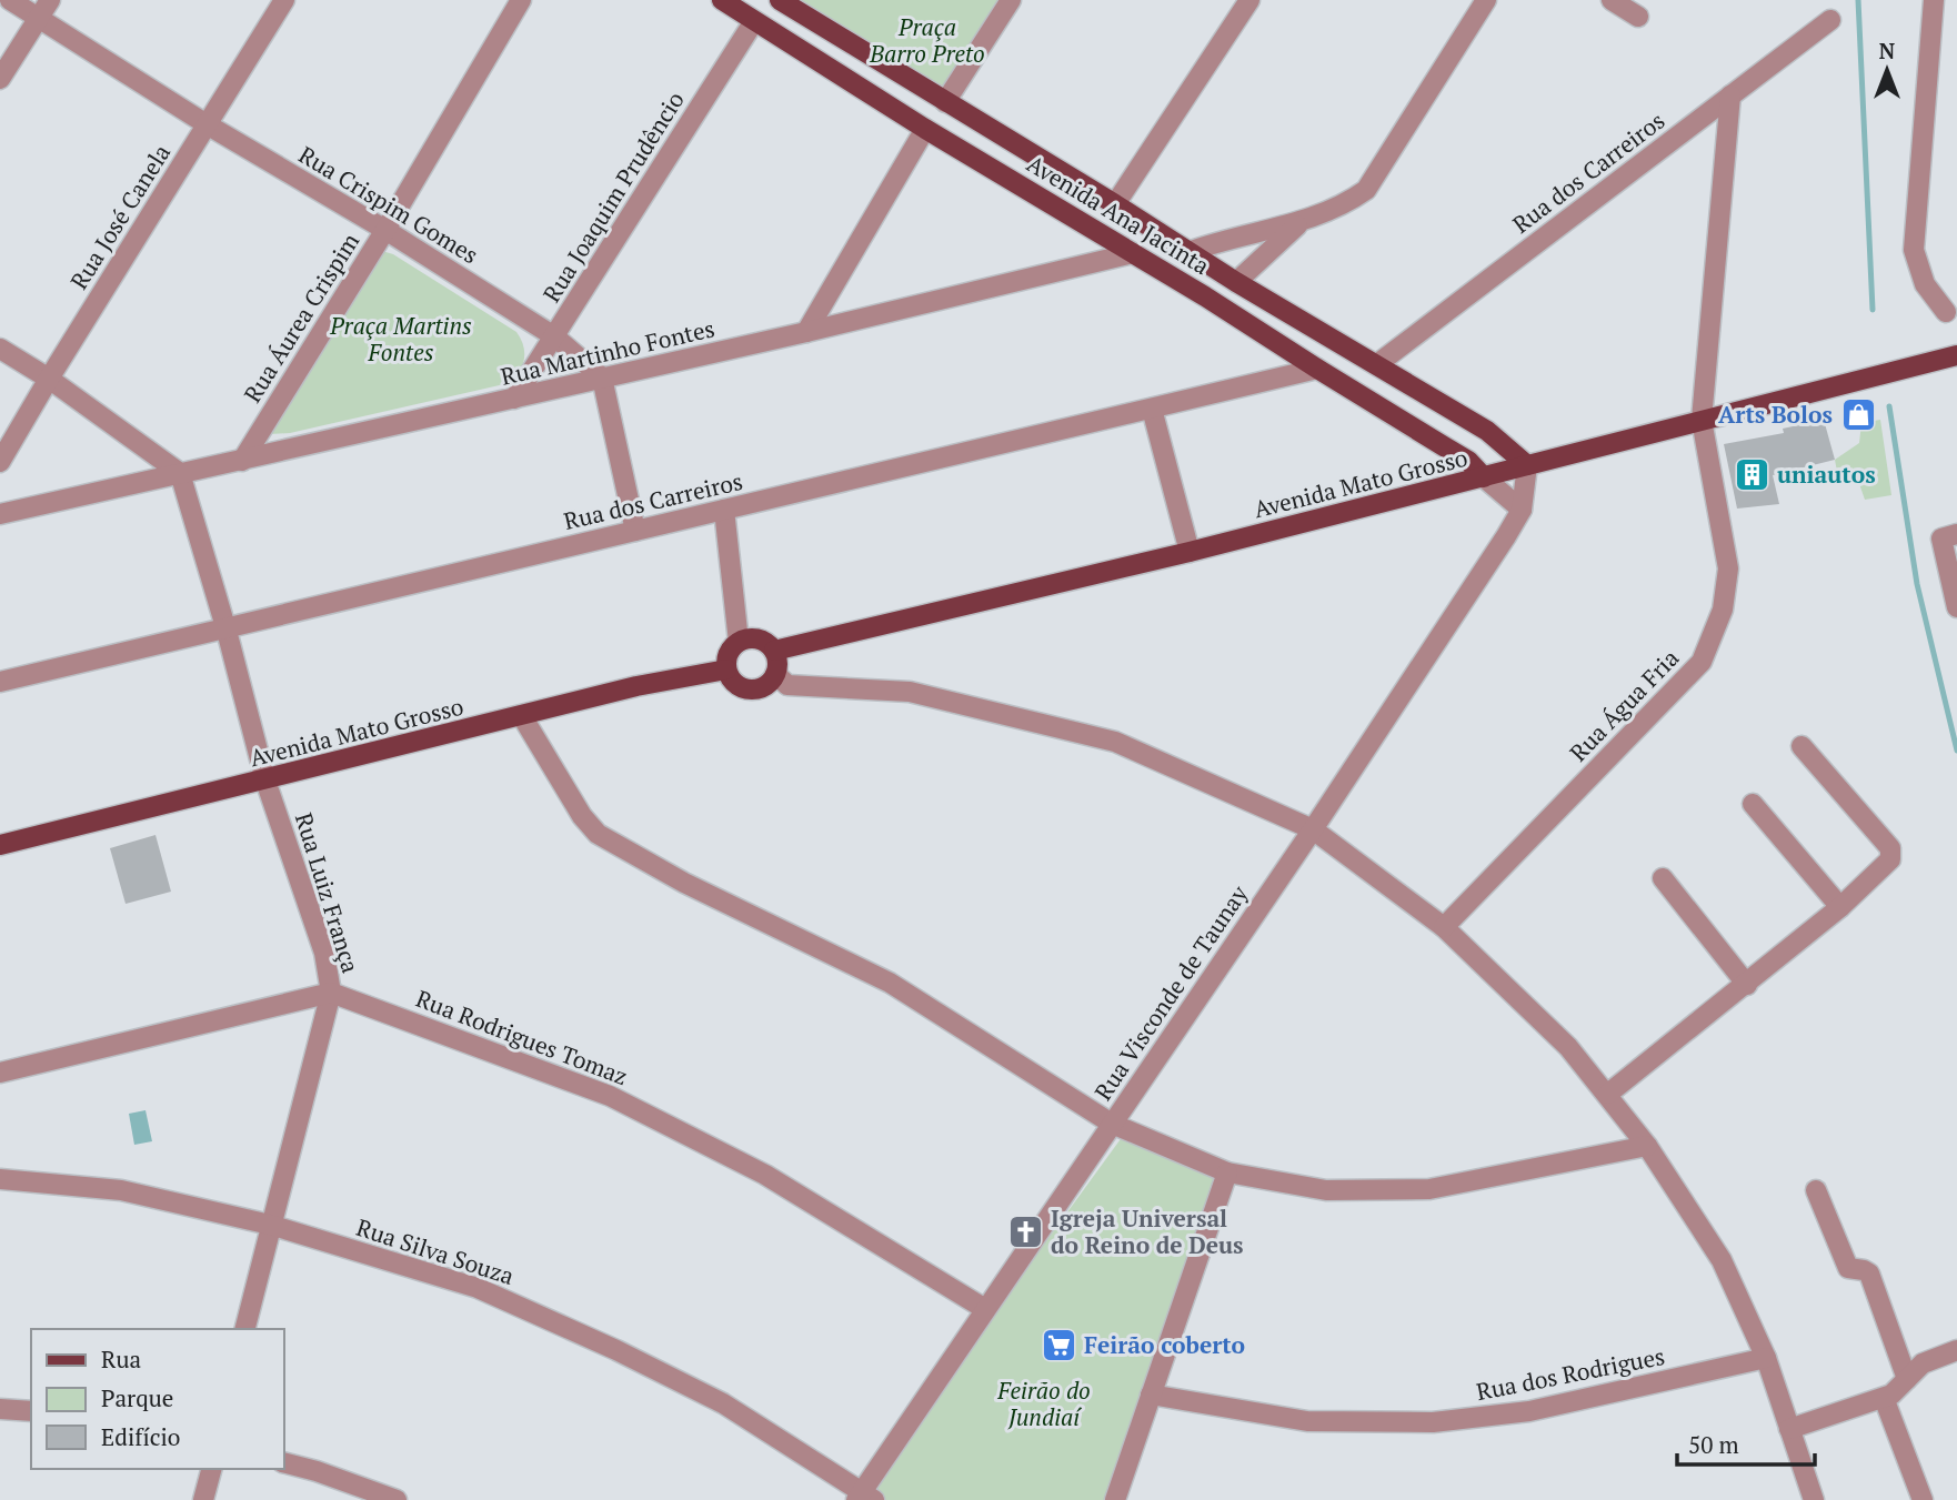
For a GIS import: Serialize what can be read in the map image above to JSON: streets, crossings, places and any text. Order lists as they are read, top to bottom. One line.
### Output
{"streets":{"main road":["Avenida Ana Jacinta","Avenida Mato Grosso"],"street":["Rua dos Carreiros","Rua Joaquim Prudêncio","Rua Crispim Gomes","Rua José Canela","Rua Áurea Crispim","Rua Martinho Fontes","Rua Água Fria","Rua Luiz França","Rua Visconde de Taunay","Rua Rodrigues Tomaz","Rua Silva Souza","Rua dos Rodrigues"]},"crossings":[["Rua dos Carreiros","Avenida Ana Jacinta"],["Rua dos Carreiros","Rua Água Fria"],["Rua dos Carreiros","Rua Luiz França"],["Rua Joaquim Prudêncio","Rua Crispim Gomes"],["Rua Joaquim Prudêncio","Avenida Ana Jacinta"],["Rua Joaquim Prudêncio","Rua Martinho Fontes"],["Rua Crispim Gomes","Rua José Canela"],["Rua Crispim Gomes","Rua Áurea Crispim"],["Rua Crispim Gomes","Rua Martinho Fontes"],["Avenida Ana Jacinta","Rua Martinho Fontes"],["Avenida Ana Jacinta","Avenida Mato Grosso"],["Avenida Ana Jacinta","Rua Visconde de Taunay"],["Rua Áurea Crispim","Rua Martinho Fontes"],["Rua Martinho Fontes","Rua Luiz França"],["Avenida Mato Grosso","Rua Água Fria"],["Avenida Mato Grosso","Rua Luiz França"],["Avenida Mato Grosso","Rua Visconde de Taunay"],["Rua Luiz França","Rua Rodrigues Tomaz"],["Rua Luiz França","Rua Silva Souza"],["Rua Visconde de Taunay","Rua Rodrigues Tomaz"],["Rua Visconde de Taunay","Rua Silva Souza"]],"parks":["Praça Barro Preto","Praça Martins Fontes","Feirão do Jundiaí"],"places":{"shop":["Arts Bolos"],"building":["uniautos"],"church":["Igreja Universal do Reino de Deus"],"supermarket":["Feirão coberto"]},"legend":["Rua","Parque","Edifício"],"scale_bar":"50 m","north":"top"}
